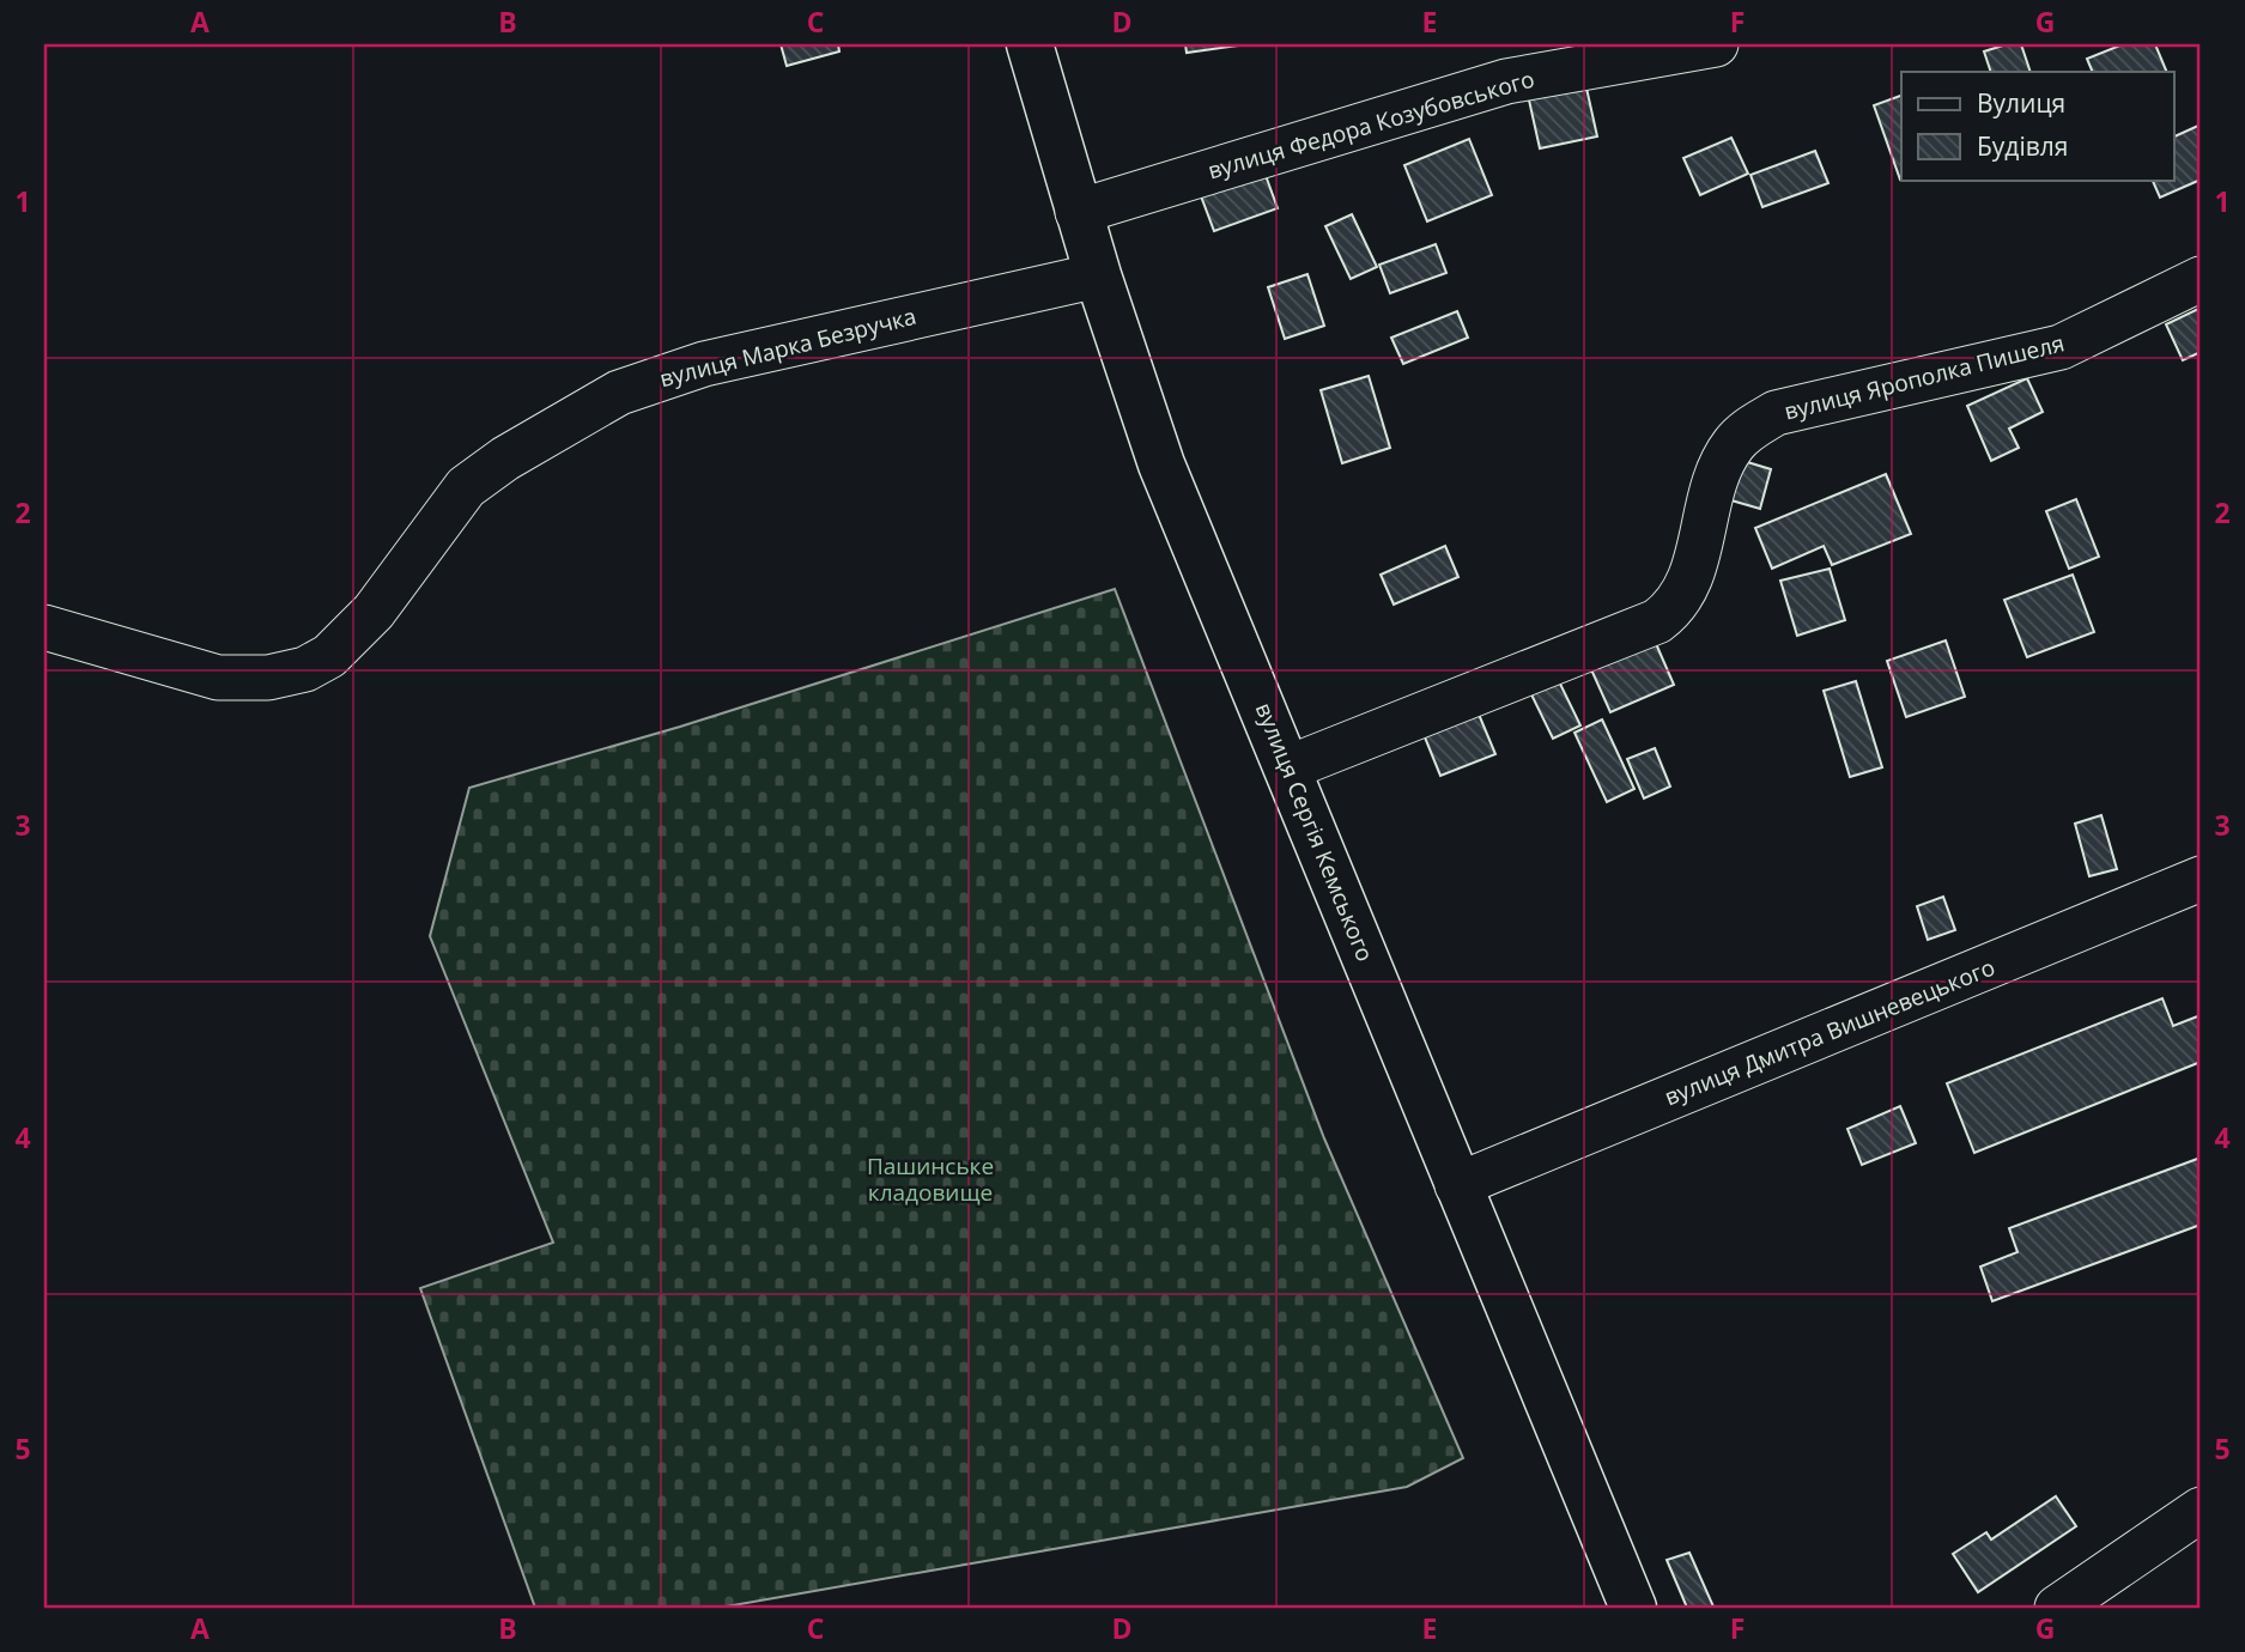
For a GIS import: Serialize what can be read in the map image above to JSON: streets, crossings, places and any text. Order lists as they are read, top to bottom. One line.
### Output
{"streets":{"highway":["вулиця Сергія Кемського"],"street":["вулиця Федора Козубовського","вулиця Марка Безручка","вулиця Ярополка Пишеля","вулиця Дмитра Вишневецького"]},"crossings":[["вулиця Федора Козубовського","вулиця Сергія Кемського"],["вулиця Марка Безручка","вулиця Сергія Кемського"],["вулиця Ярополка Пишеля","вулиця Сергія Кемського"],["вулиця Сергія Кемського","вулиця Дмитра Вишневецького"]],"parks":["Пашинське кладовище"],"legend":["Вулиця","Будівля"],"grid":{"columns":["A","B","C","D","E","F","G"],"rows":["1","2","3","4","5"]}}
